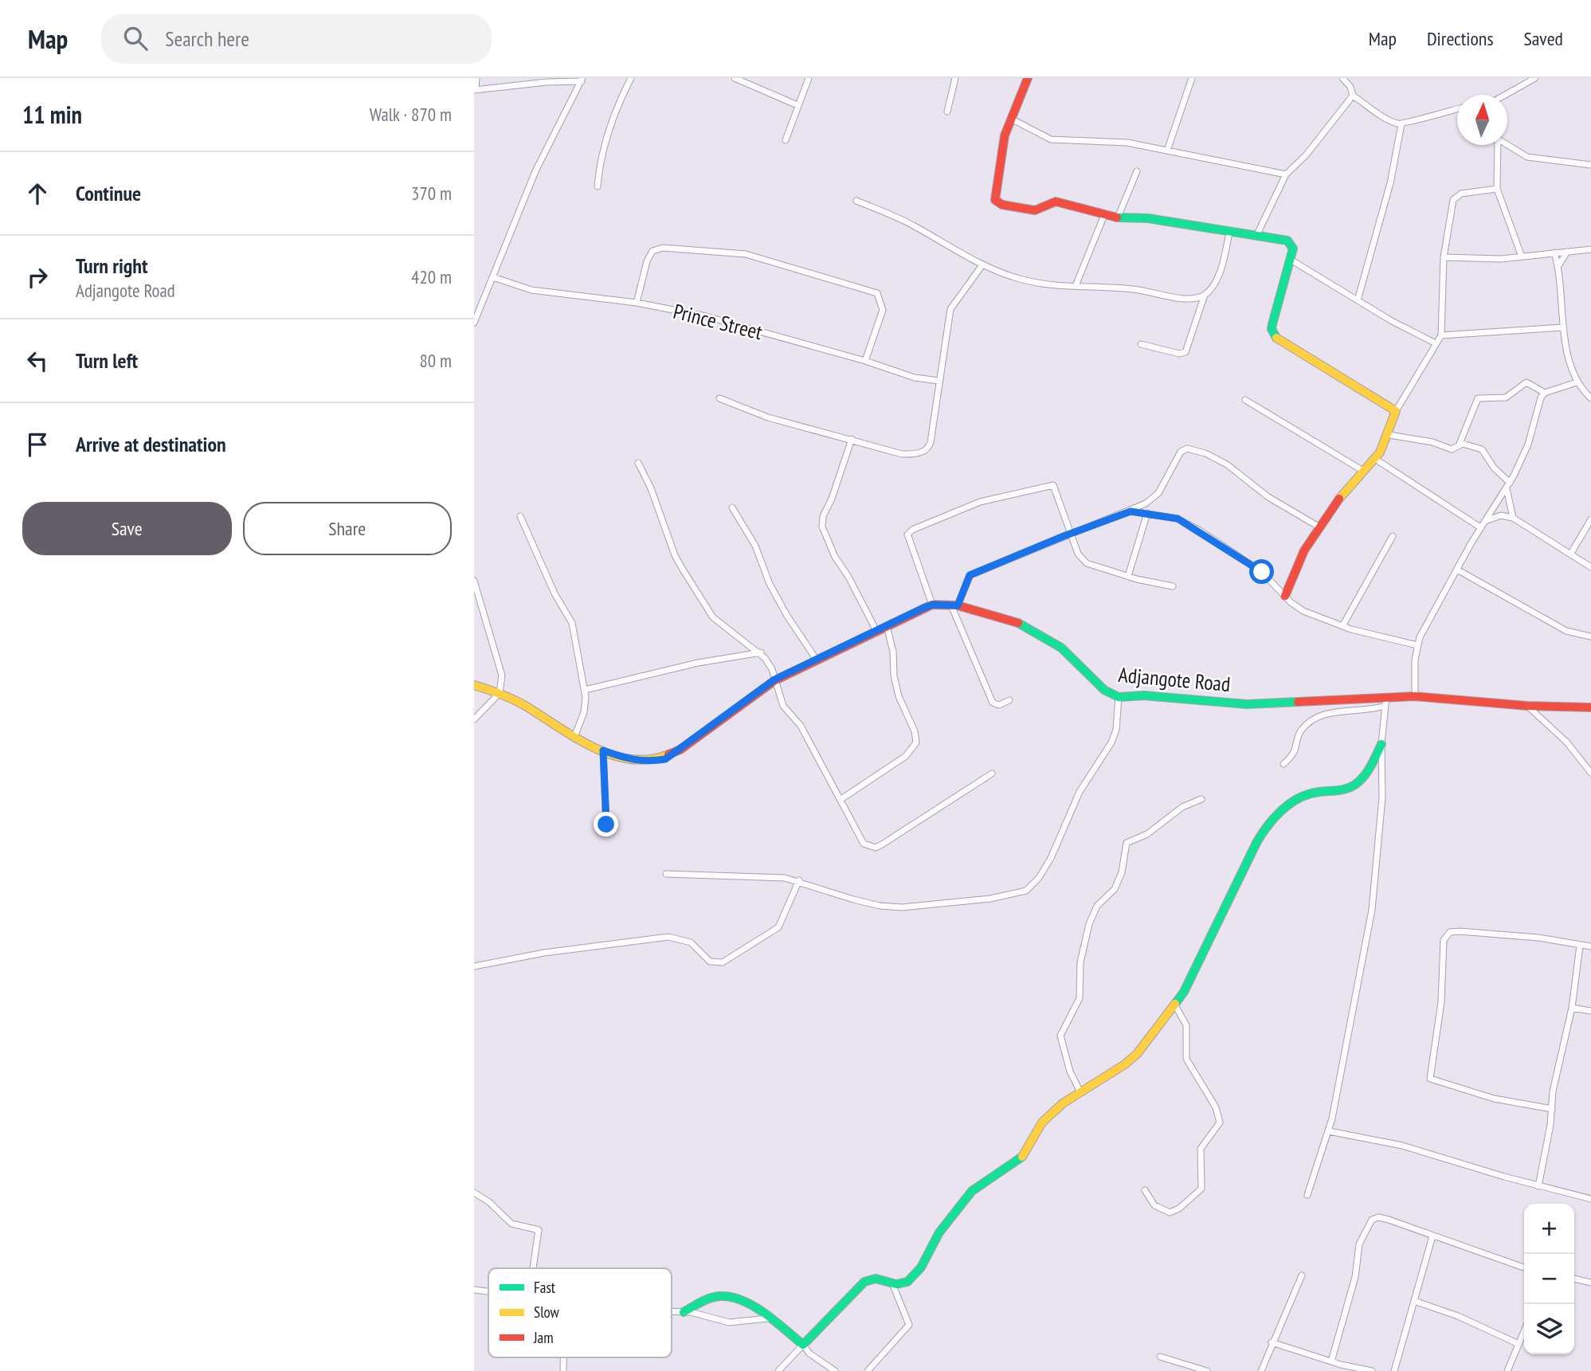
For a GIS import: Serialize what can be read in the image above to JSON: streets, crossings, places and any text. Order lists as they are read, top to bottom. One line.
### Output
{"streets":{"street":["Prince Street","Adjangote Road"]},"legend":["Fast","Slow","Jam"],"north":"top","page":{"header":"Map","search":"Search here","nav":["Map","Directions","Saved"],"heading":["11 min","Walk · 870 m"],"list":[["Continue","370 m"],["Turn right","Adjangote Road","420 m"],["Turn left","80 m"],"Arrive at destination"],"buttons":["Save","Share"],"map_buttons":["+","−"]}}
